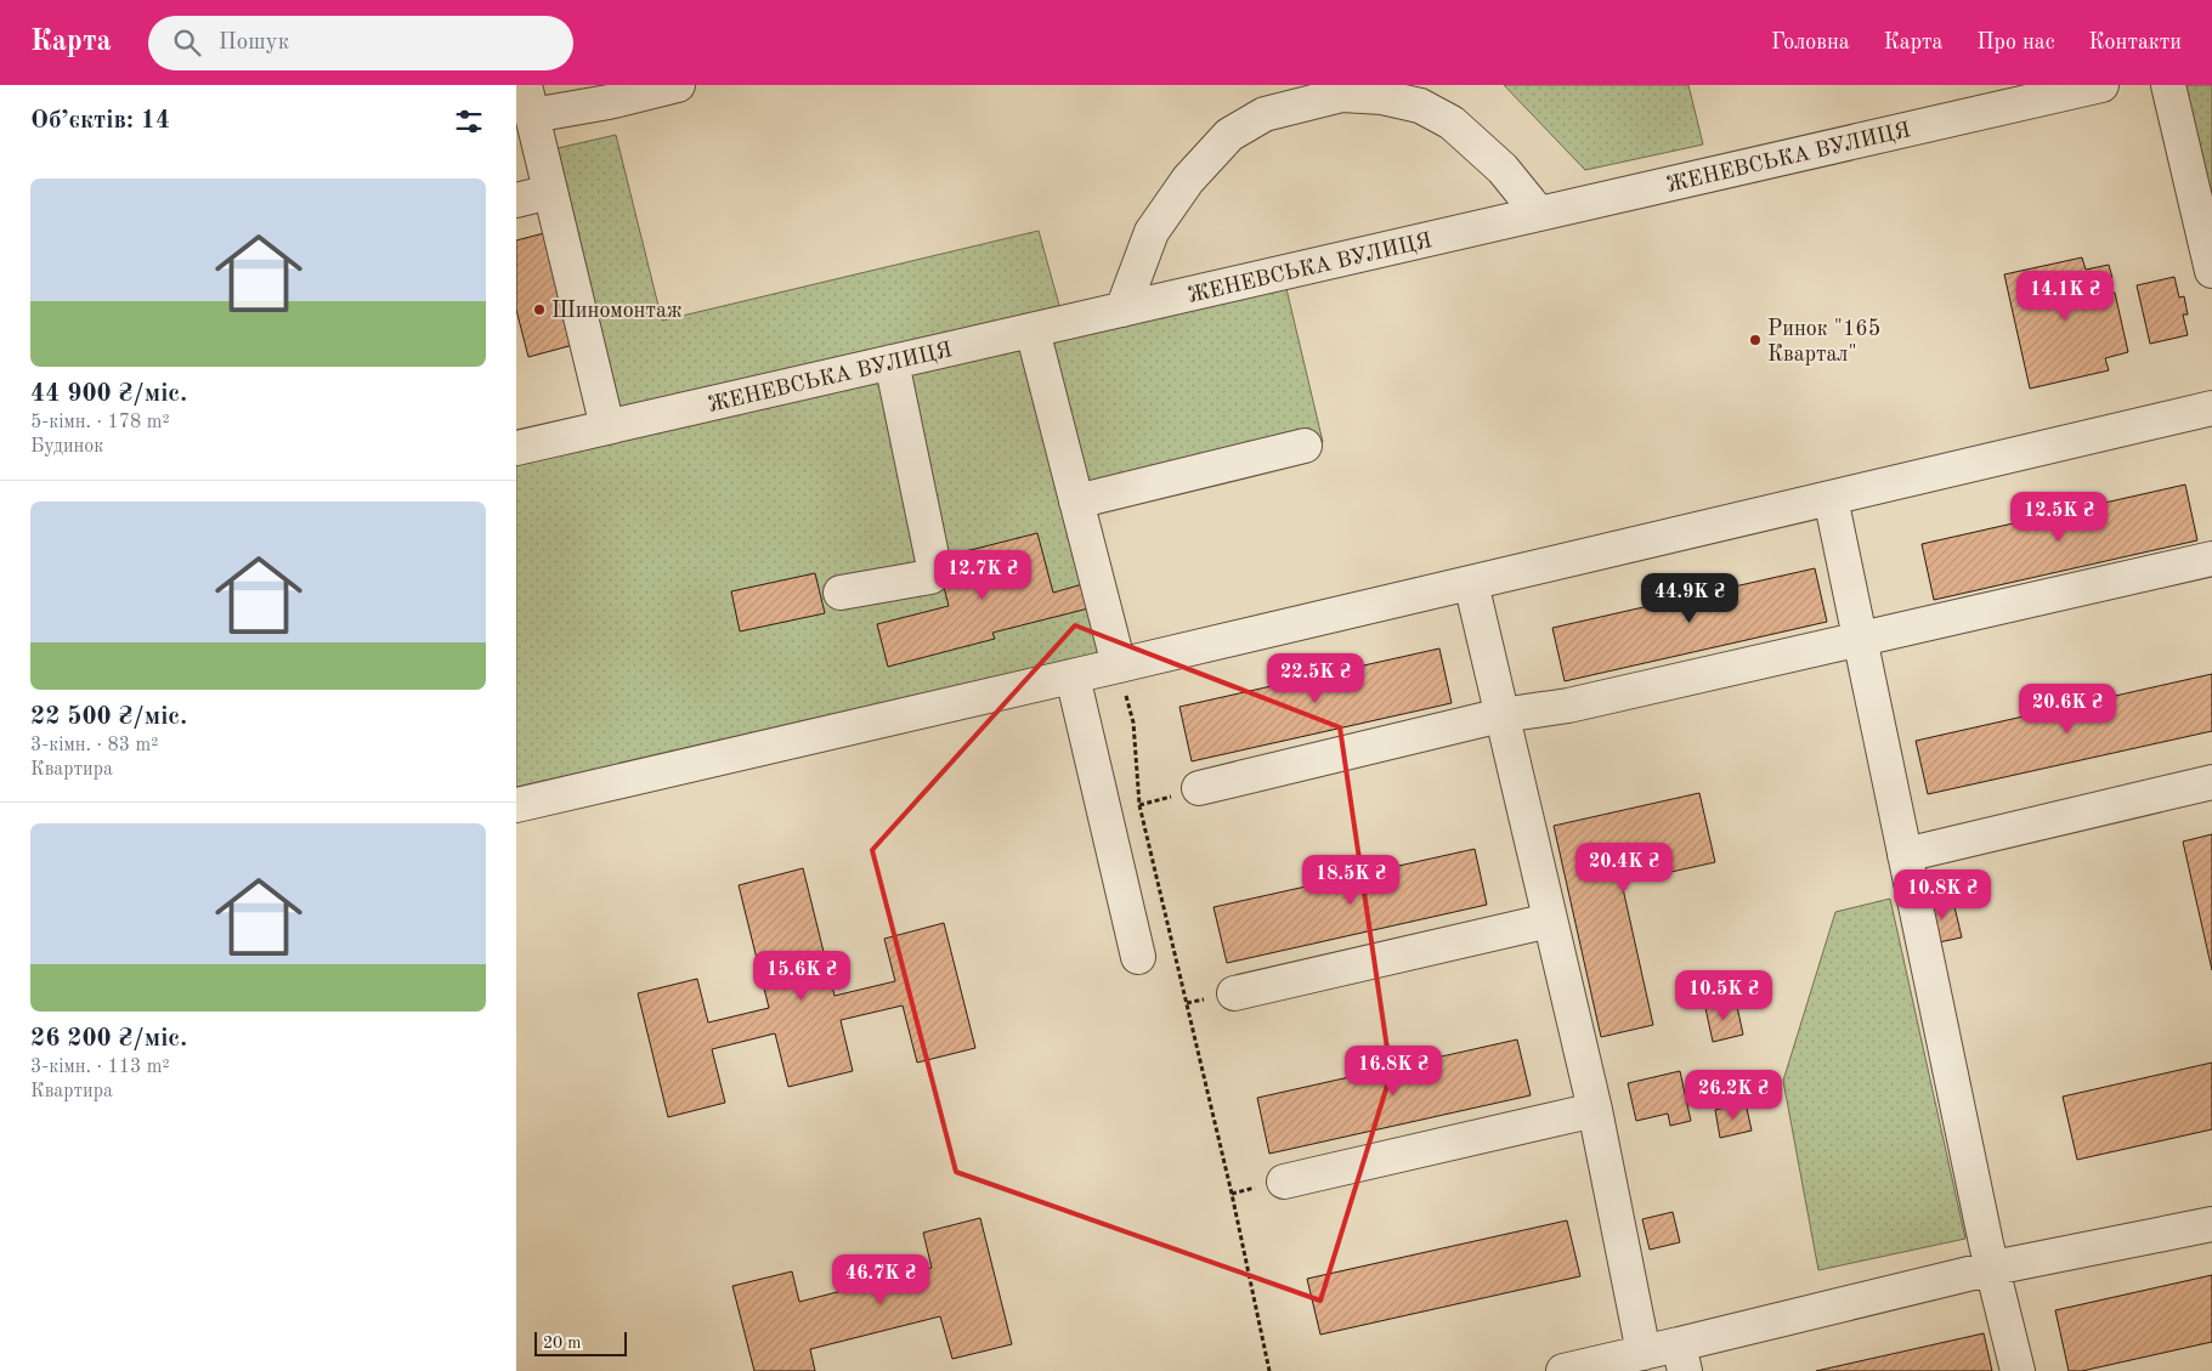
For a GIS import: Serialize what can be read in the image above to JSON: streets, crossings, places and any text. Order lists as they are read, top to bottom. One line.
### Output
{"streets":{"street":["ЖЕНЕВСЬКА ВУЛИЦЯ"]},"places":["Шиномонтаж","Ринок \"165 Квартал\""],"scale_bar":"20 m","page":{"header":"Карта","search":"Пошук","nav":["Головна","Карта","Про нас","Контакти"],"heading":"Об’єктів: 14","list":[{"name":"44 900 ₴/міс.","note":"5-кімн. · 178 m² · Будинок"},{"name":"22 500 ₴/міс.","note":"3-кімн. · 83 m² · Квартира"},{"name":"26 200 ₴/міс.","note":"3-кімн. · 113 m² · Квартира"}],"price":["14.1K ₴","12.5K ₴","12.7K ₴","44.9K ₴","22.5K ₴","20.6K ₴","20.4K ₴","18.5K ₴","10.8K ₴","15.6K ₴","10.5K ₴","16.8K ₴","26.2K ₴","46.7K ₴"],"scale":"20 m"}}
